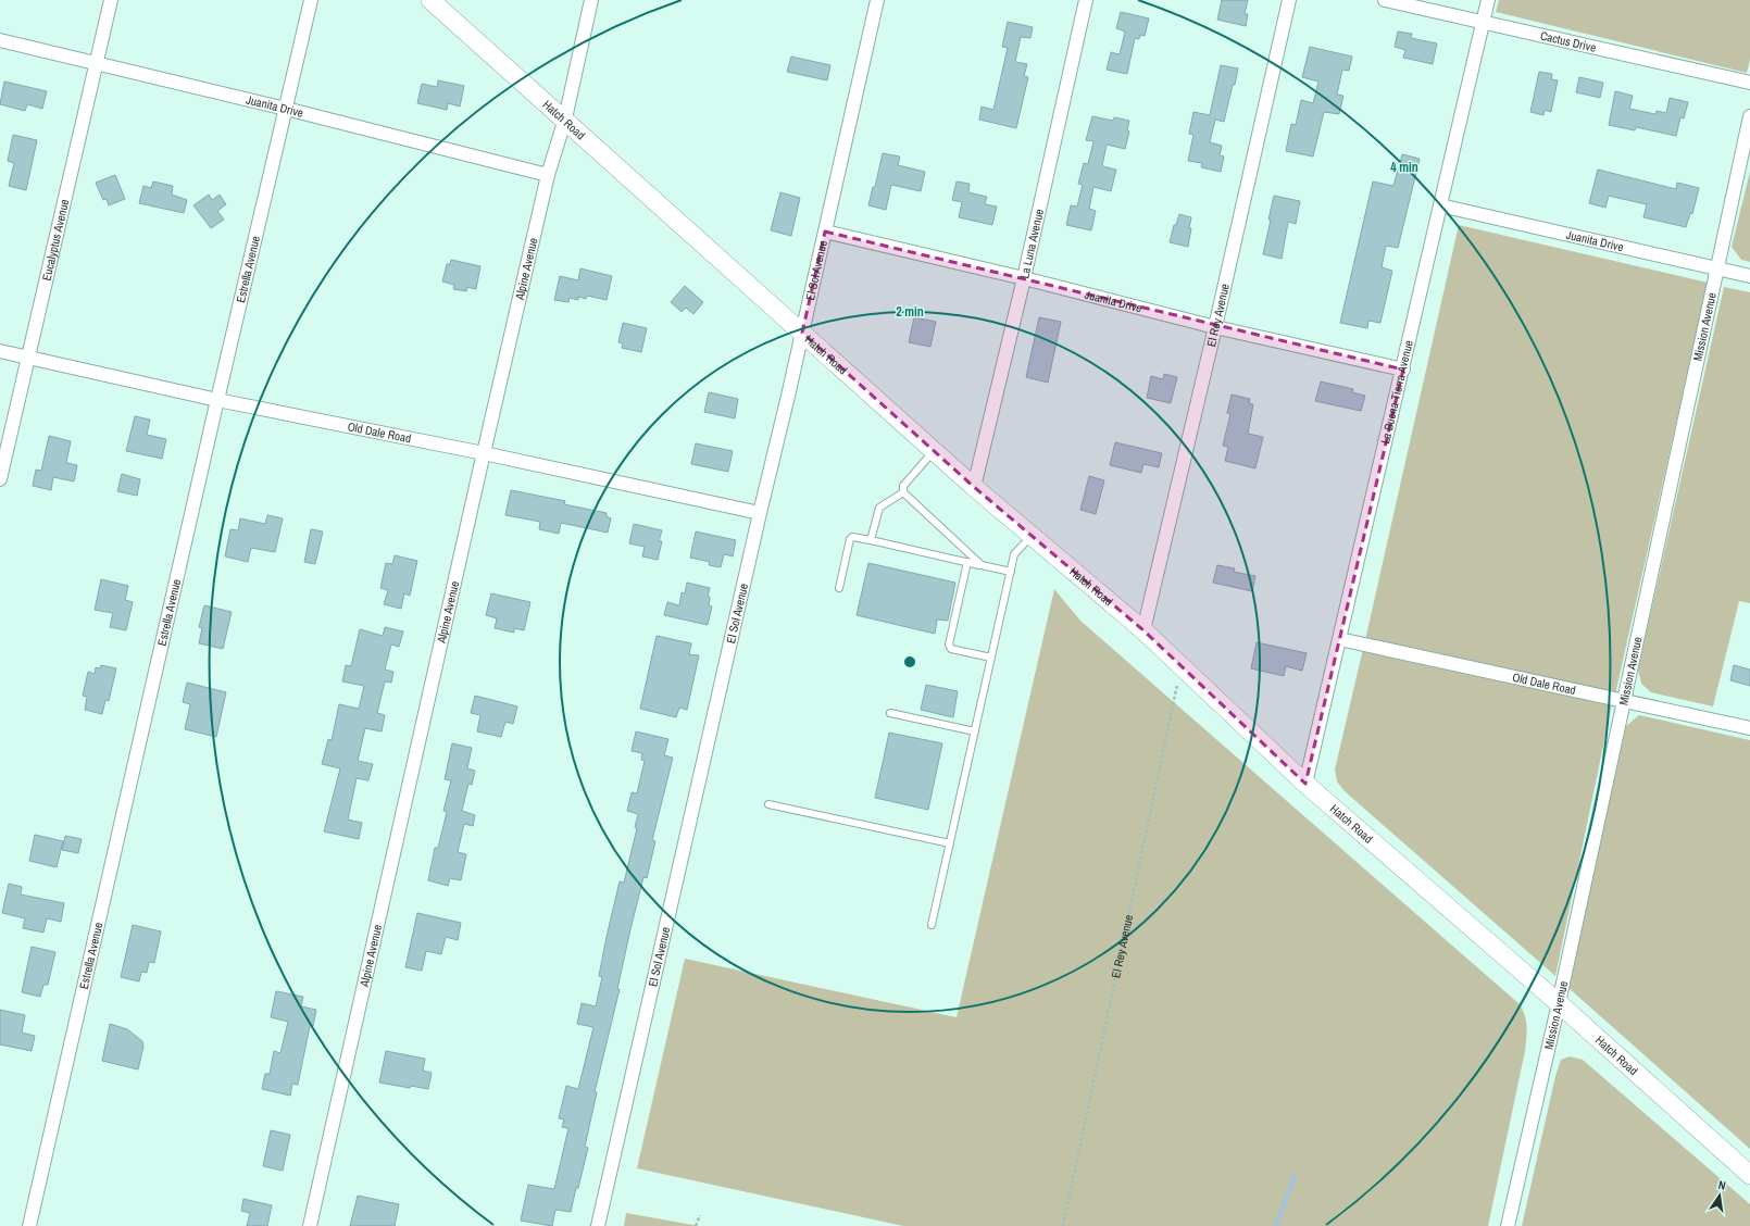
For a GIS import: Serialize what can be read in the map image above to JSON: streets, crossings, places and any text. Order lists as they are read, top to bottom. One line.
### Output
{"streets":{"street":["Cactus Drive","Juanita Drive","Hatch Road","Eucalyptus Avenue","La Luna Avenue","Estrella Avenue","Alpine Avenue","El Sol Avenue","El Rey Avenue","Mission Avenue","La Buena Tierra Avenue","Old Dale Road"]},"crossings":[["Cactus Drive","La Buena Tierra Avenue"],["Juanita Drive","Eucalyptus Avenue"],["Juanita Drive","La Luna Avenue"],["Juanita Drive","Estrella Avenue"],["Juanita Drive","Alpine Avenue"],["Juanita Drive","El Sol Avenue"],["Juanita Drive","El Rey Avenue"],["Juanita Drive","Mission Avenue"],["Juanita Drive","La Buena Tierra Avenue"],["Hatch Road","La Luna Avenue"],["Hatch Road","Alpine Avenue"],["Hatch Road","El Sol Avenue"],["Hatch Road","El Rey Avenue"],["Hatch Road","Mission Avenue"],["Hatch Road","La Buena Tierra Avenue"],["Eucalyptus Avenue","Old Dale Road"],["Estrella Avenue","Old Dale Road"],["Alpine Avenue","Old Dale Road"],["El Sol Avenue","Old Dale Road"],["Mission Avenue","Old Dale Road"],["La Buena Tierra Avenue","Old Dale Road"]],"north":"top","rings":["4 min","2 min"]}
